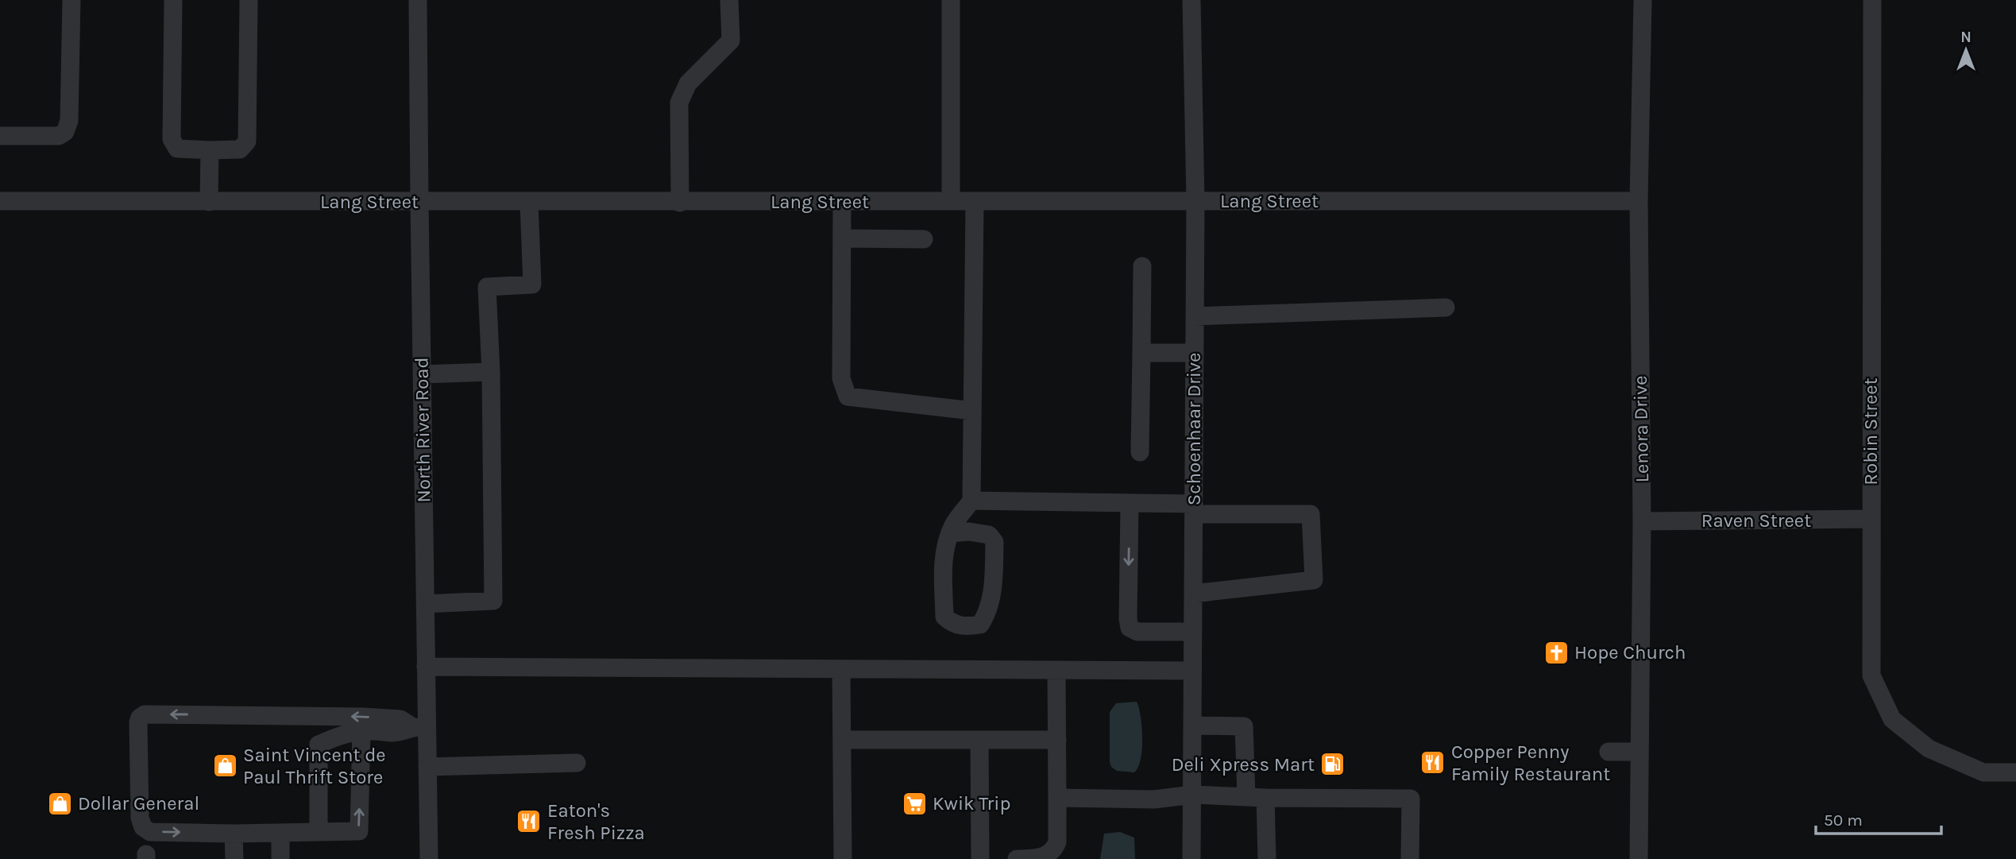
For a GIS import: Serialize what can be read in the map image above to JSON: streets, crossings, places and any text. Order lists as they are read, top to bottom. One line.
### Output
{"streets":{"street":["Lang Street","Schoenhaar Drive","Lenora Drive","North River Road","Robin Street","Raven Street"]},"crossings":[["Lang Street","Schoenhaar Drive"],["Lang Street","Lenora Drive"],["Lang Street","North River Road"],["Lenora Drive","Raven Street"],["Robin Street","Raven Street"]],"places":{"church":["Hope Church"],"restaurant":["Copper Penny Family Restaurant","Eaton's Fresh Pizza"],"fuel station":["Deli Xpress Mart"],"shop":["Saint Vincent de Paul Thrift Store","Dollar General"],"supermarket":["Kwik Trip"]},"scale_bar":"50 m","north":"top"}
